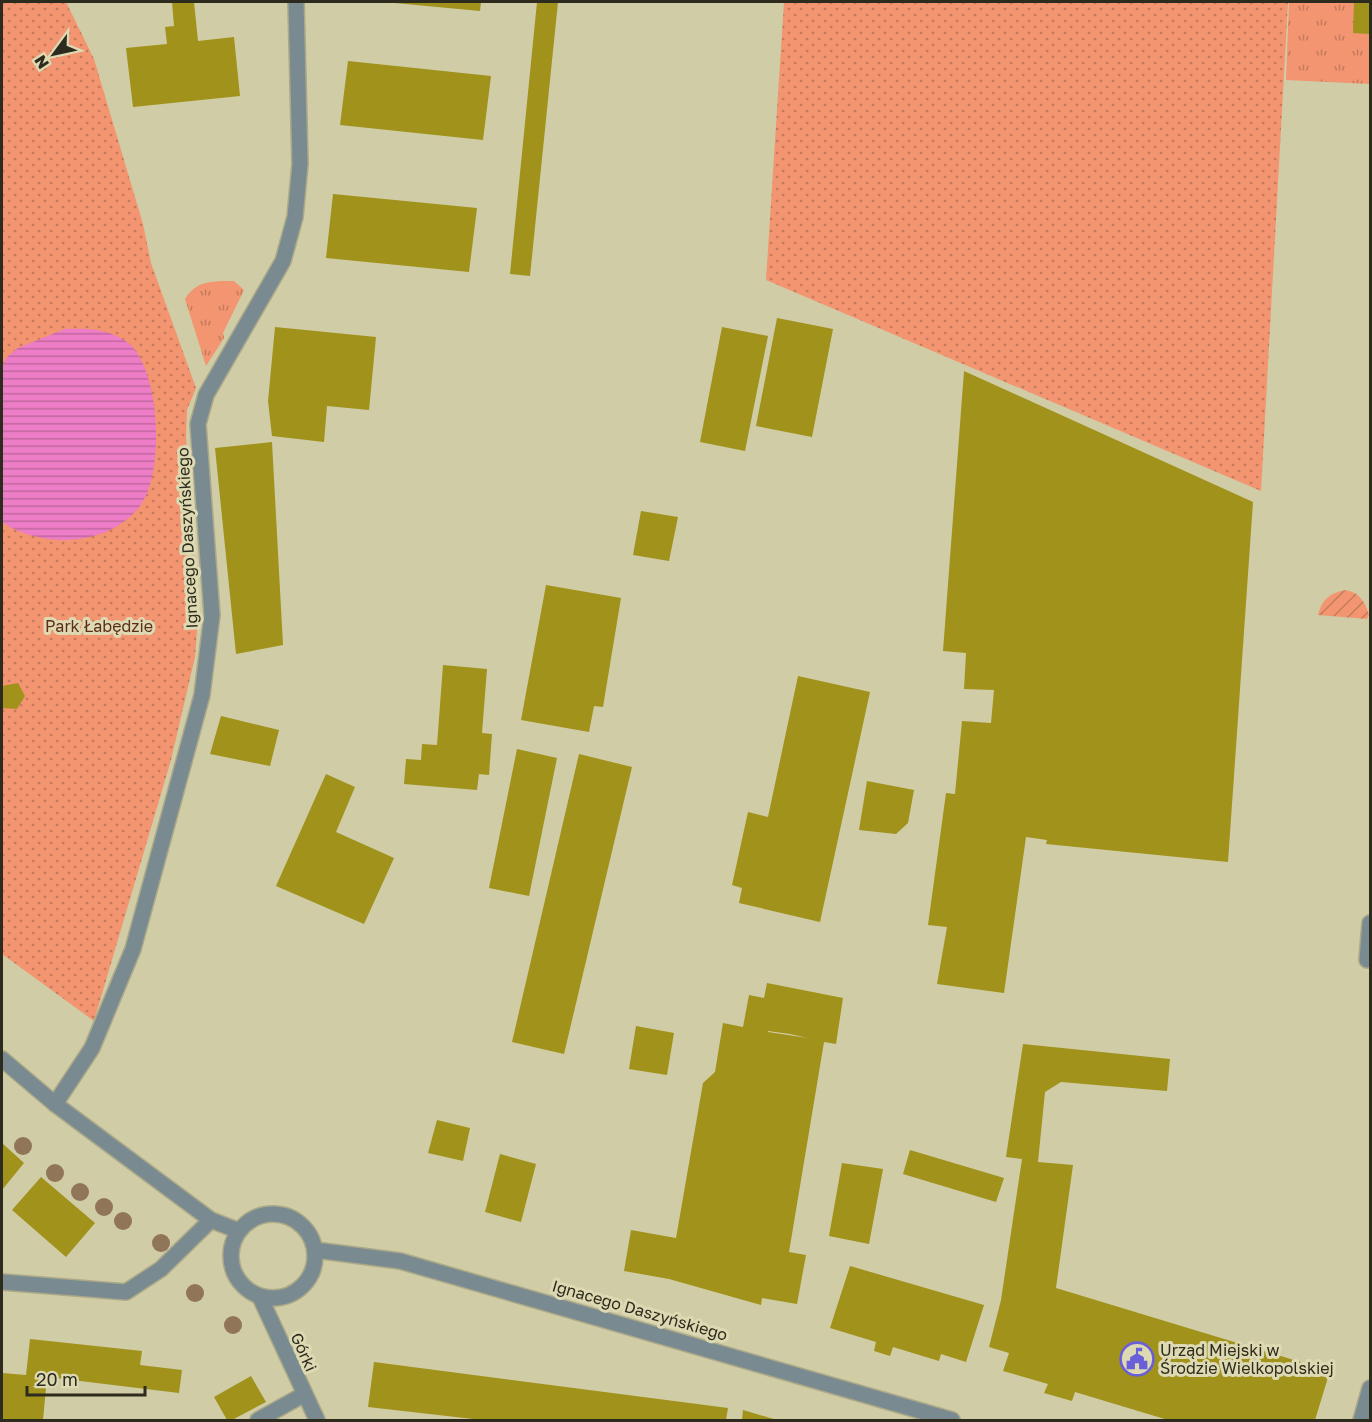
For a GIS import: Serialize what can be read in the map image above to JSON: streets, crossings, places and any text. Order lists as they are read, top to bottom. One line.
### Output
{"streets":{"street":["Ignacego Daszyńskiego","Górki"]},"crossings":[["Ignacego Daszyńskiego","Górki"]],"parks":["Park Łabędzie"],"places":{"public building":["Urząd Miejski w Środzie Wielkopolskiej"]},"scale_bar":"20 m","north":"bottom left"}
